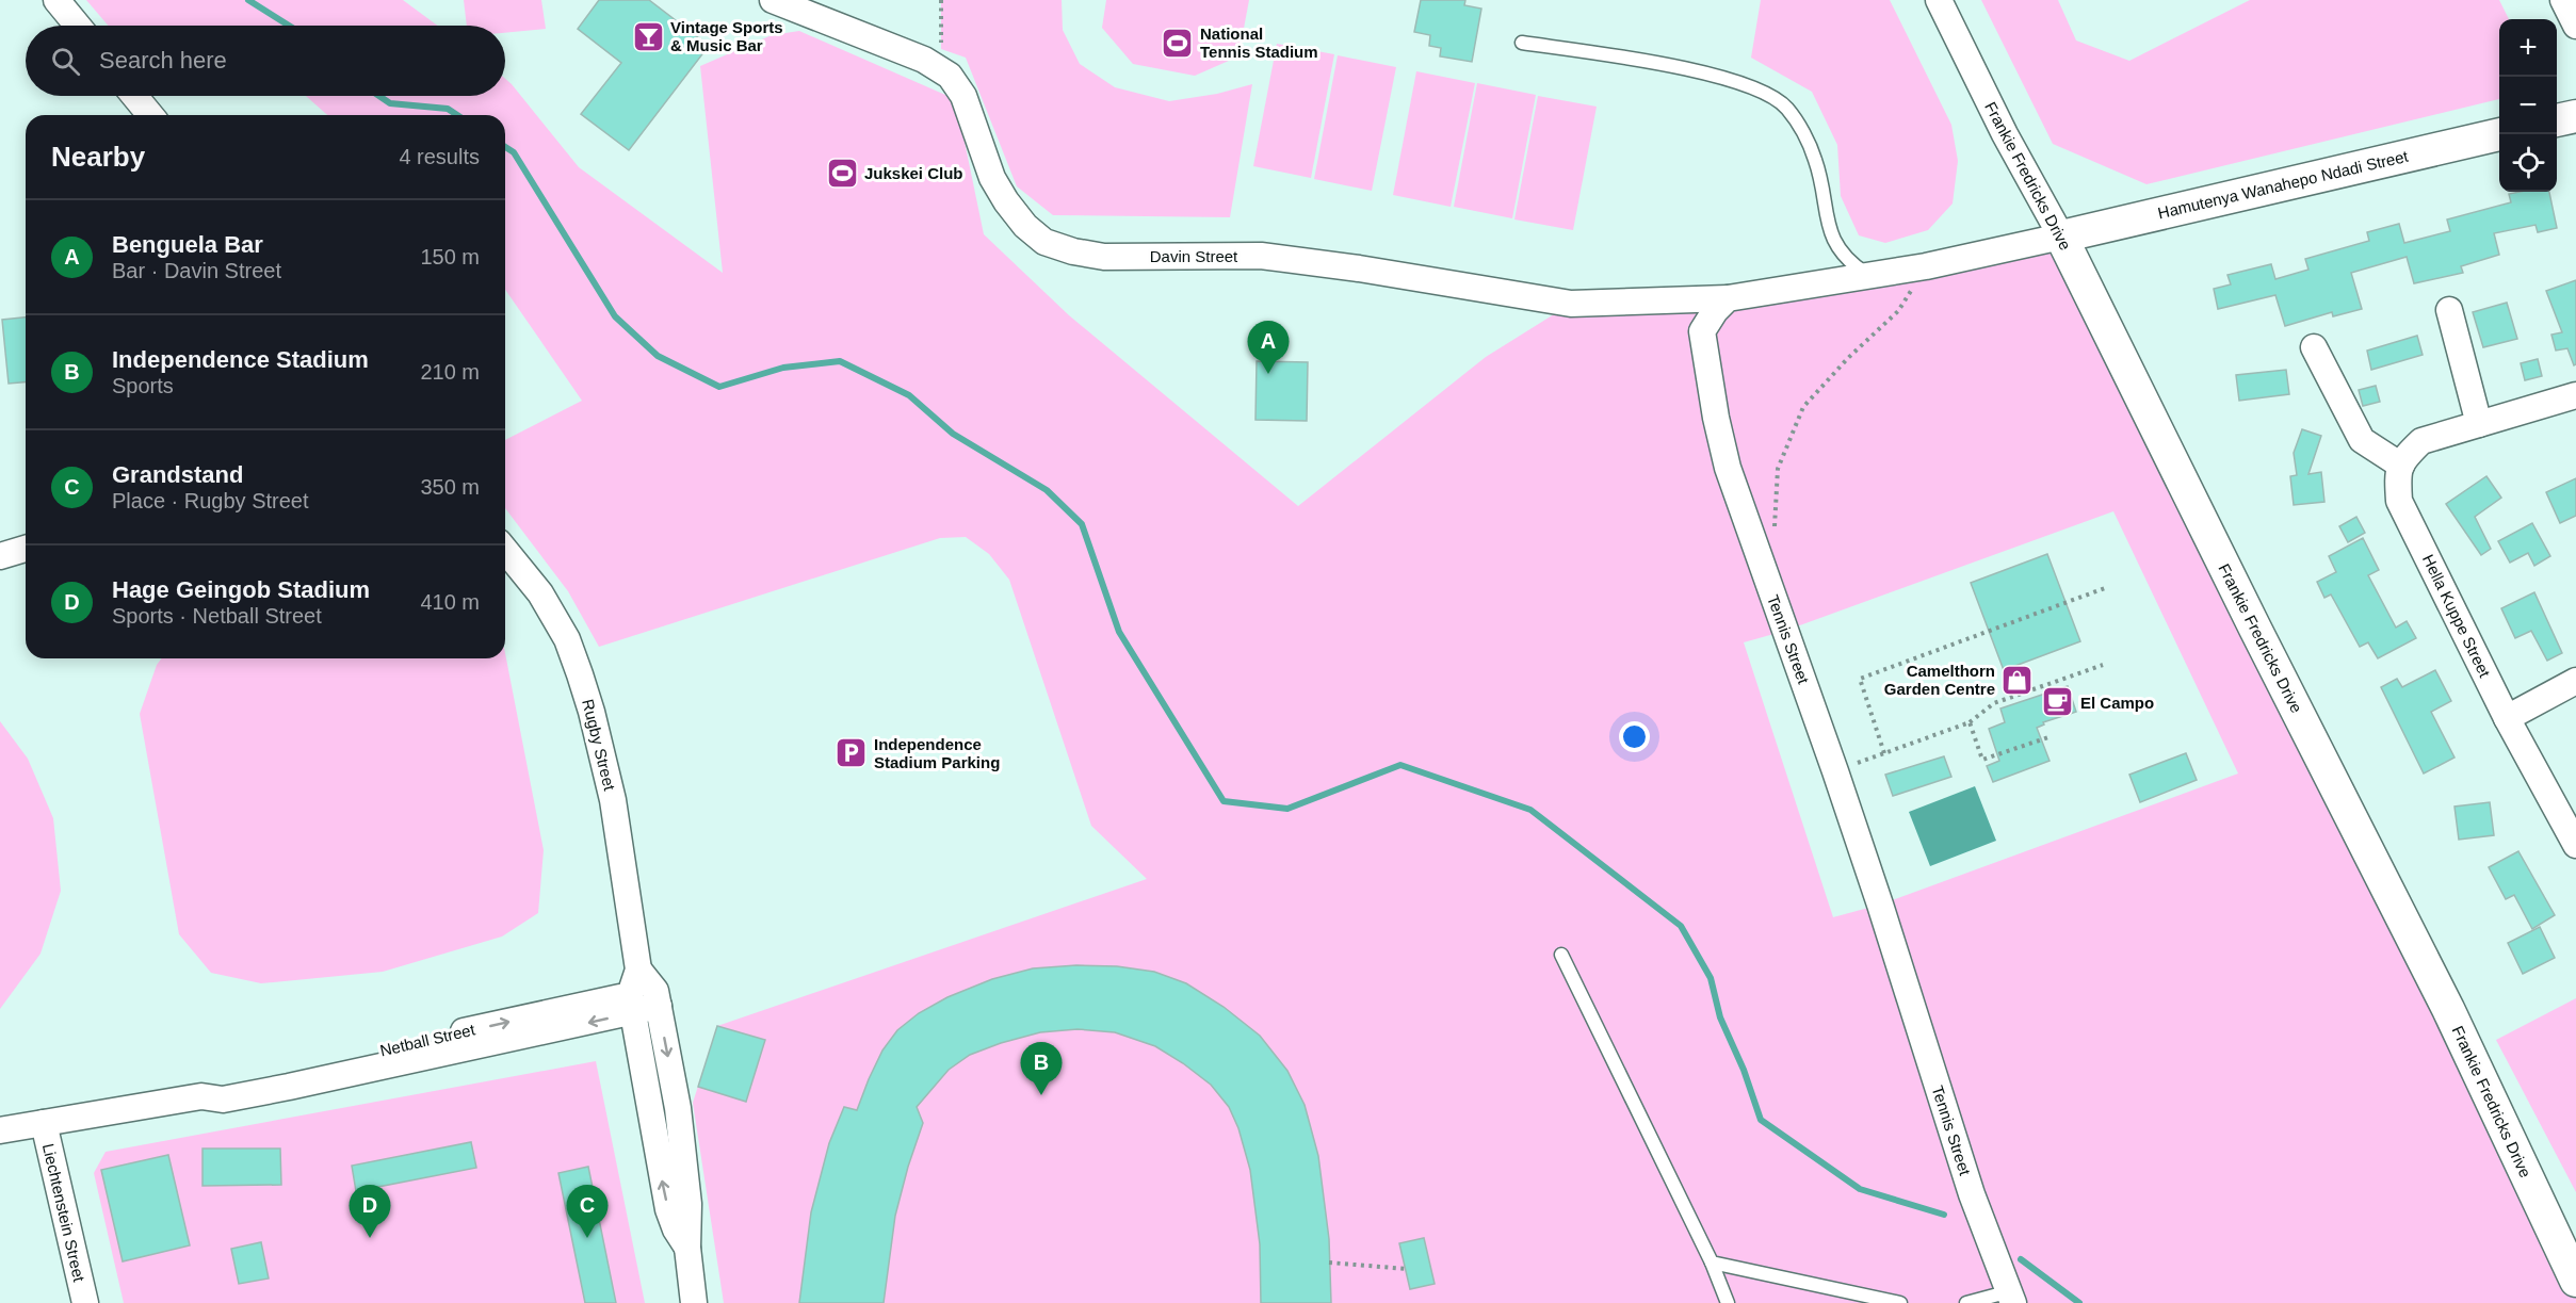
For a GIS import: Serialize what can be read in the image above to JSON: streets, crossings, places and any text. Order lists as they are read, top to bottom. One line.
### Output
{"streets":{"street":["Frankie Fredricks Drive","Hamutenya Wanahepo Ndadi Street","Davin Street","Hella Kuppe Street","Tennis Street","Rugby Street","Netball Street","Liechtenstein Street"]},"crossings":[["Frankie Fredricks Drive","Hamutenya Wanahepo Ndadi Street"],["Davin Street","Tennis Street"],["Rugby Street","Netball Street"],["Netball Street","Liechtenstein Street"]],"places":{"bar":["Vintage Sports & Music Bar"],"sports":["National Tennis Stadium","Jukskei Club"],"shop":["Camelthorn Garden Centre"],"cafe":["El Campo"],"parking":["Independence Stadium Parking"]},"page":{"map_buttons":["+","−"],"search":"Search here","heading":["Nearby","4 results"],"list":[{"mark":"A","name":"Benguela Bar","note":"Bar · Davin Street","value":"150 m"},{"mark":"B","name":"Independence Stadium","note":"Sports","value":"210 m"},{"mark":"C","name":"Grandstand","note":"Place · Rugby Street","value":"350 m"},{"mark":"D","name":"Hage Geingob Stadium","note":"Sports · Netball Street","value":"410 m"}],"pins":["A","B","C","D"]}}
